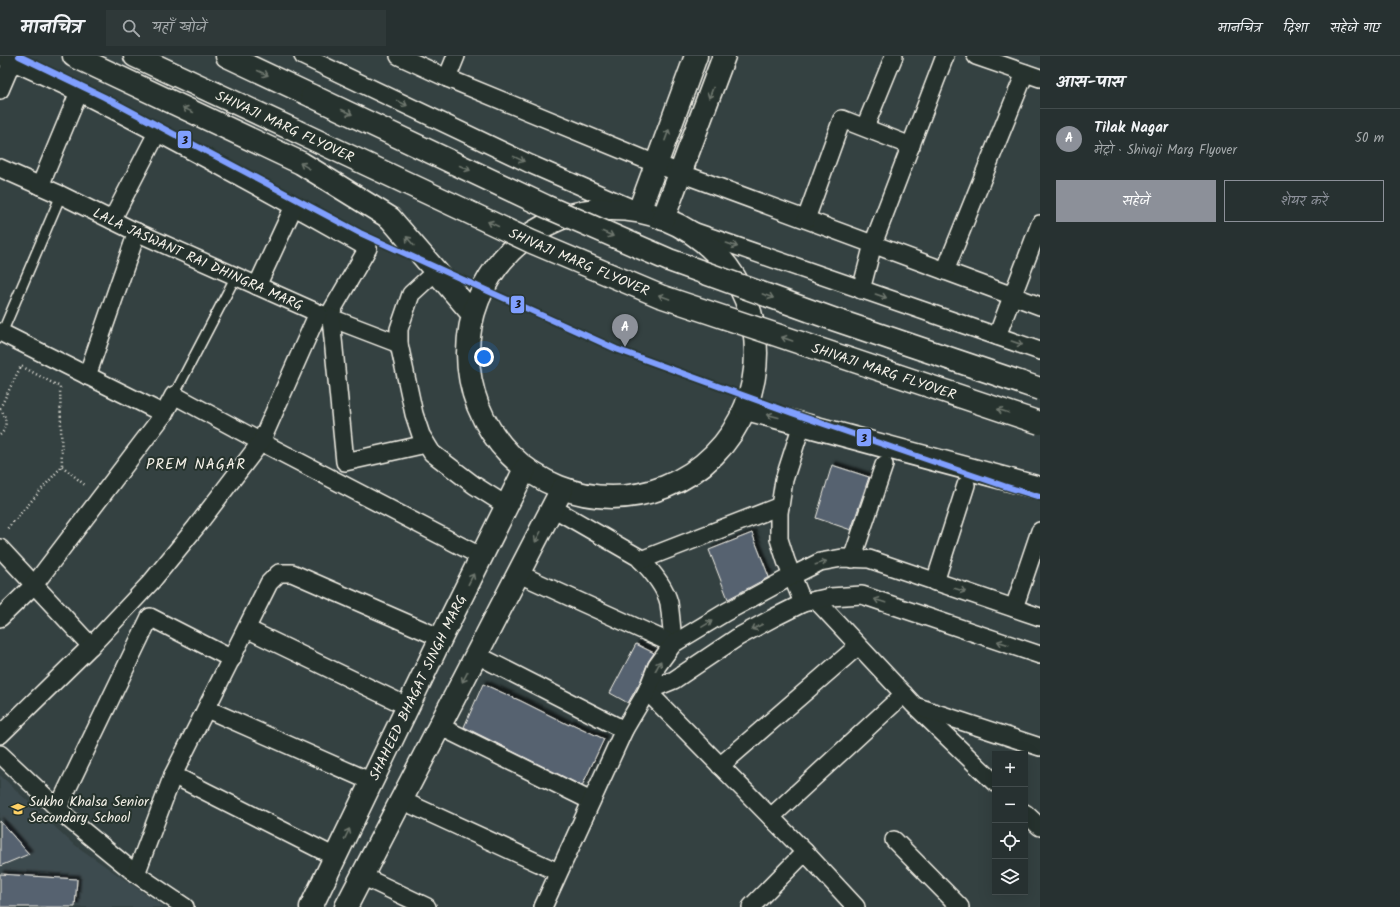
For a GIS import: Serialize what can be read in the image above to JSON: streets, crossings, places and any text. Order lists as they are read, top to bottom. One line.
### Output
{"streets":{"main road":["SHIVAJI MARG FLYOVER","SHAHEED BHAGAT SINGH MARG"],"street":["LALA JASWANT RAI DHINGRA MARG"]},"districts":["PREM NAGAR"],"places":{"school or university":["Sukho Khalsa Senior Secondary School"]},"lines":["transit line 3"],"page":{"header":"मानचित्र","search":"यहाँ खोजें","nav":["मानचित्र","दिशा","सहेजे गए"],"heading":"आस-पास","list":[{"mark":"A","name":"Tilak Nagar","note":"मेट्रो · Shivaji Marg Flyover","value":"50 m"}],"buttons":["सहेजें","शेयर करें"],"pins":"A","map_buttons":["+","−"]}}
